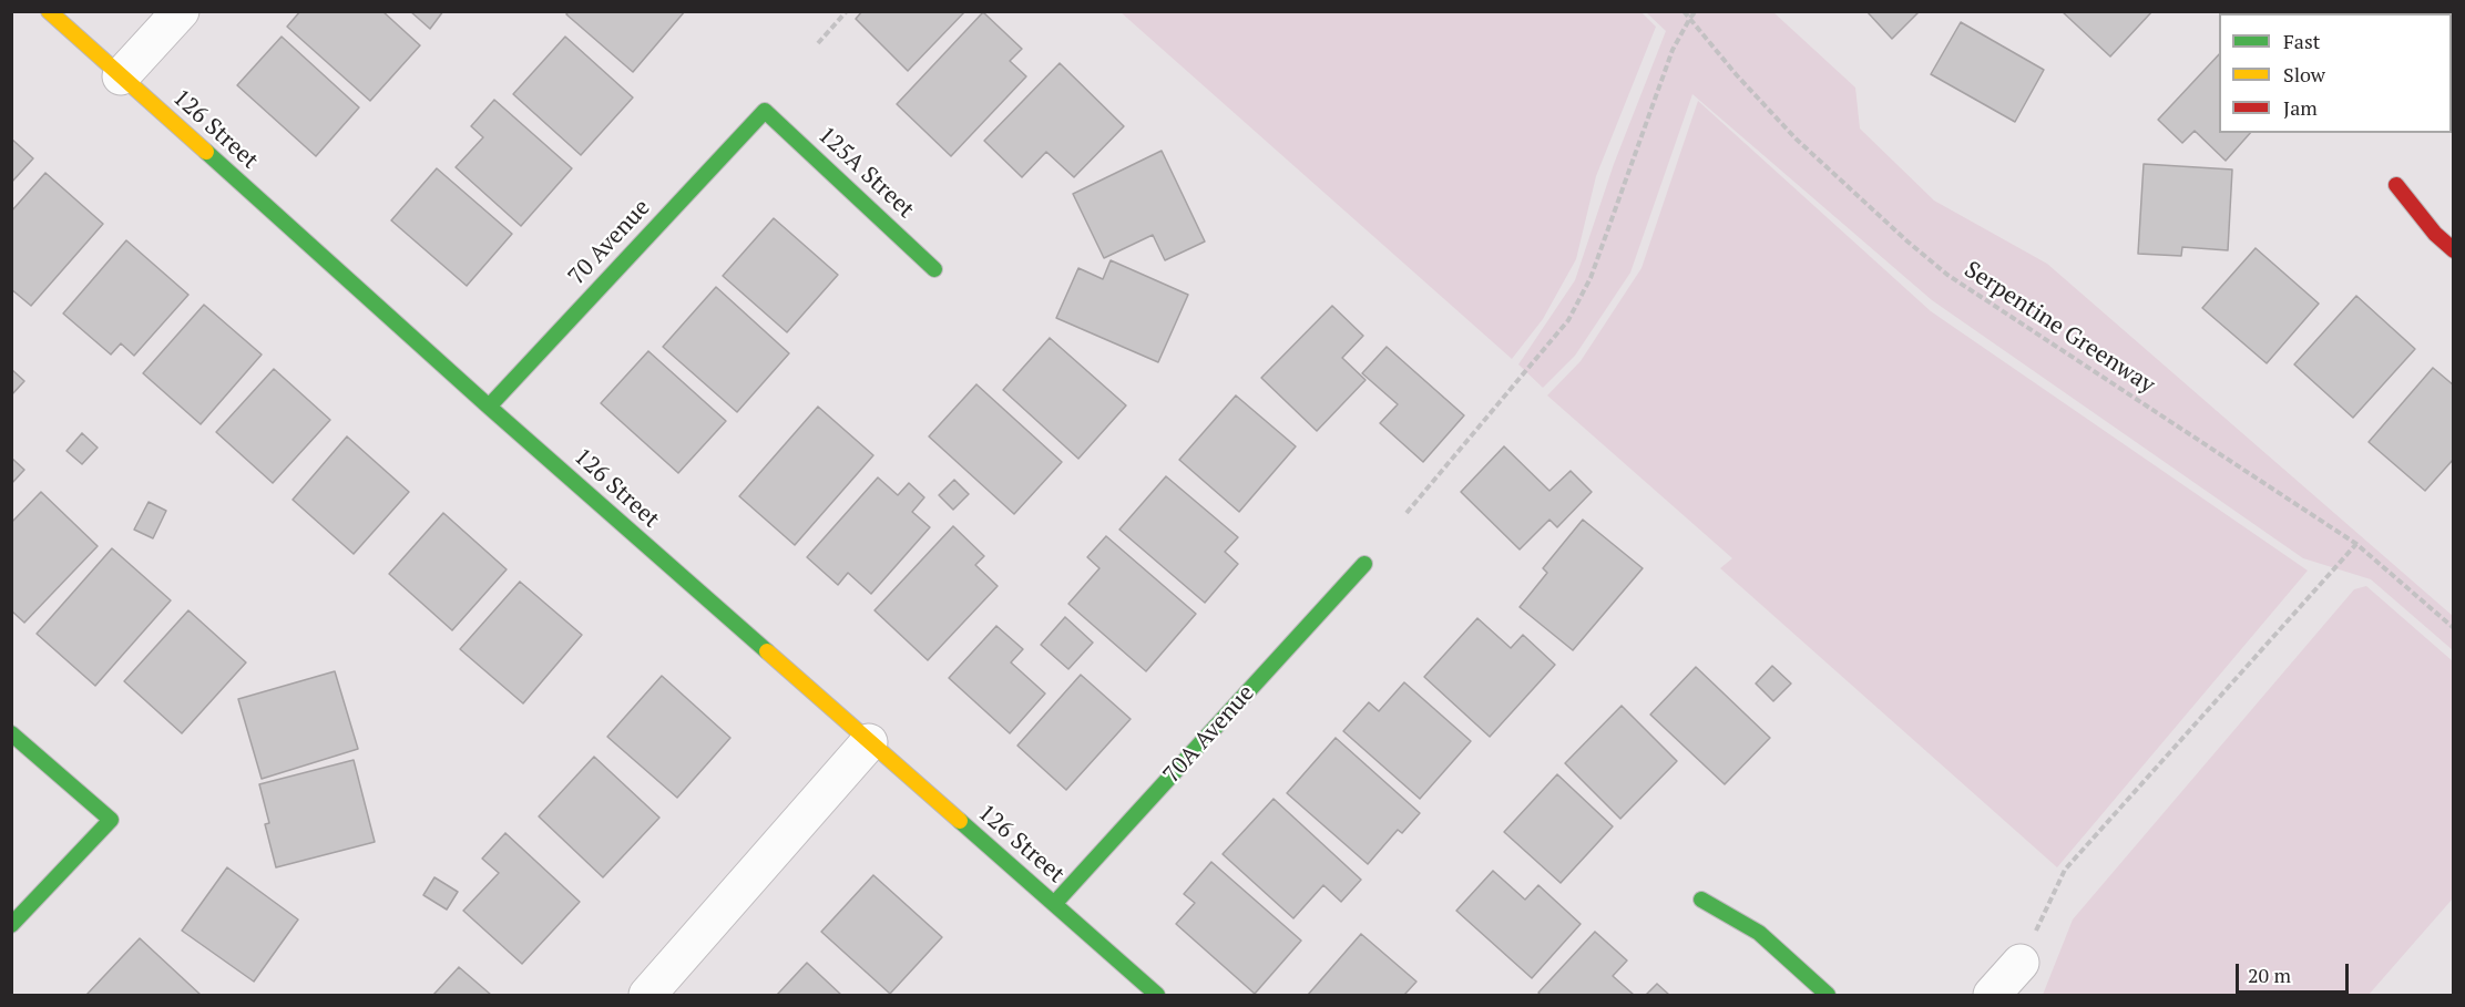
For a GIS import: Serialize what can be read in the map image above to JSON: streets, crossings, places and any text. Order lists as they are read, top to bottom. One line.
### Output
{"streets":{"street":["126 Street","125A Street","70 Avenue","70A Avenue"],"path":["Serpentine Greenway"]},"crossings":[["126 Street","70 Avenue"],["126 Street","70A Avenue"],["125A Street","70 Avenue"]],"legend":["Fast","Slow","Jam"],"scale_bar":"20 m"}
